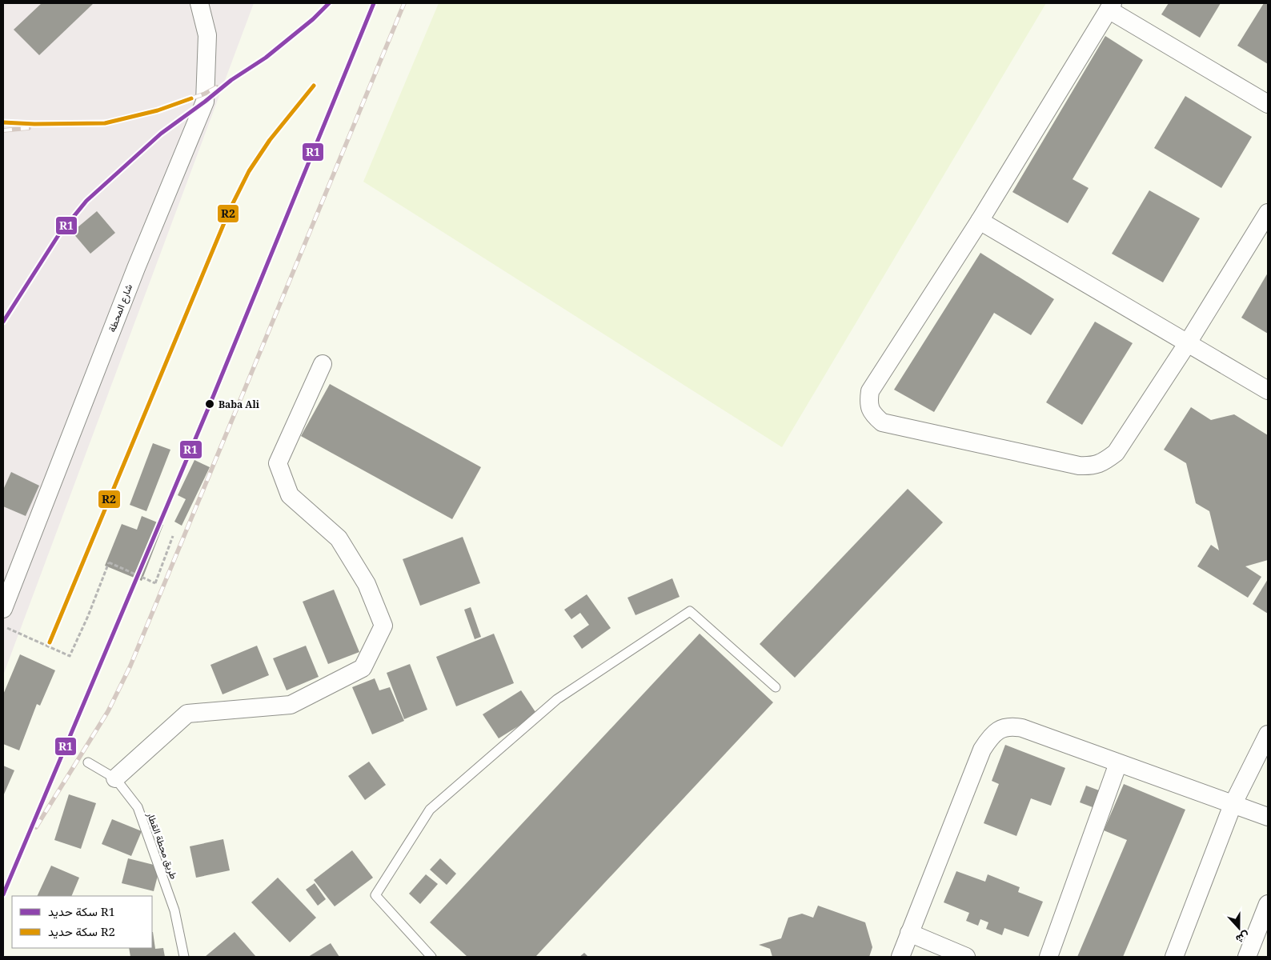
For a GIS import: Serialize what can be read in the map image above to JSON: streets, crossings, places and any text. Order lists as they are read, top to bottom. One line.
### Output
{"streets":{"street":["شارع المحطة"],"lane":["طريق محطة القطار"]},"places":["Baba Ali"],"lines":["rail line R1","rail line R2"],"legend":["سكة حديد R1","سكة حديد R2"],"north":"bottom"}
